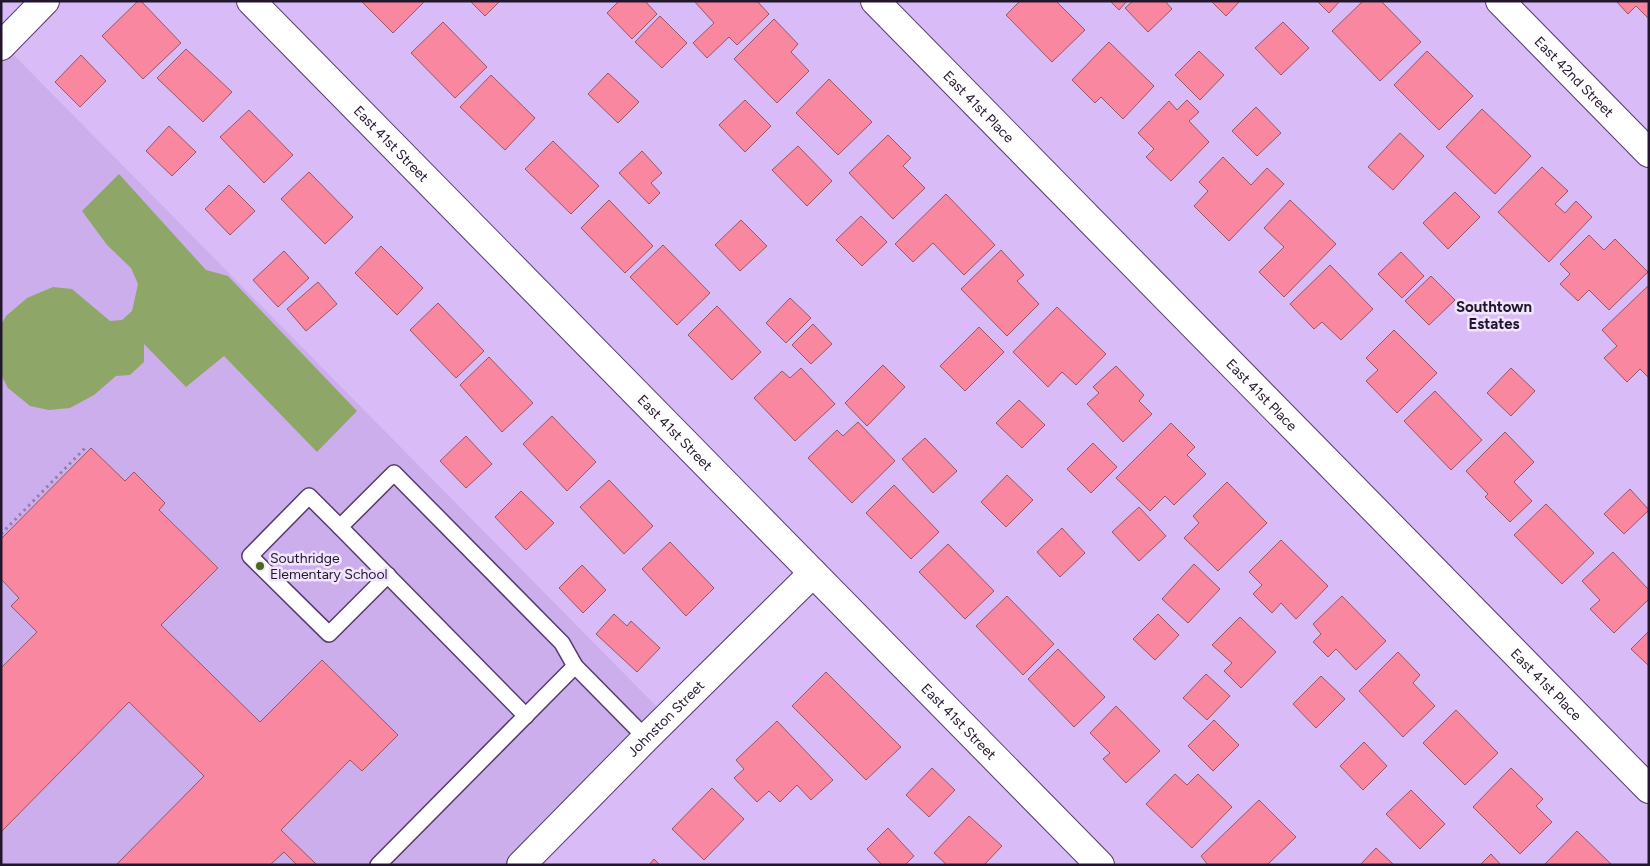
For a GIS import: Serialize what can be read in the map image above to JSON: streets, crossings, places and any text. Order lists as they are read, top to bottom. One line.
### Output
{"streets":{"street":["East 42nd Street","East 41st Place","East 41st Street","Johnston Street"]},"crossings":[["East 41st Street","Johnston Street"]],"districts":["Southtown Estates"],"places":["Southridge Elementary School"]}
